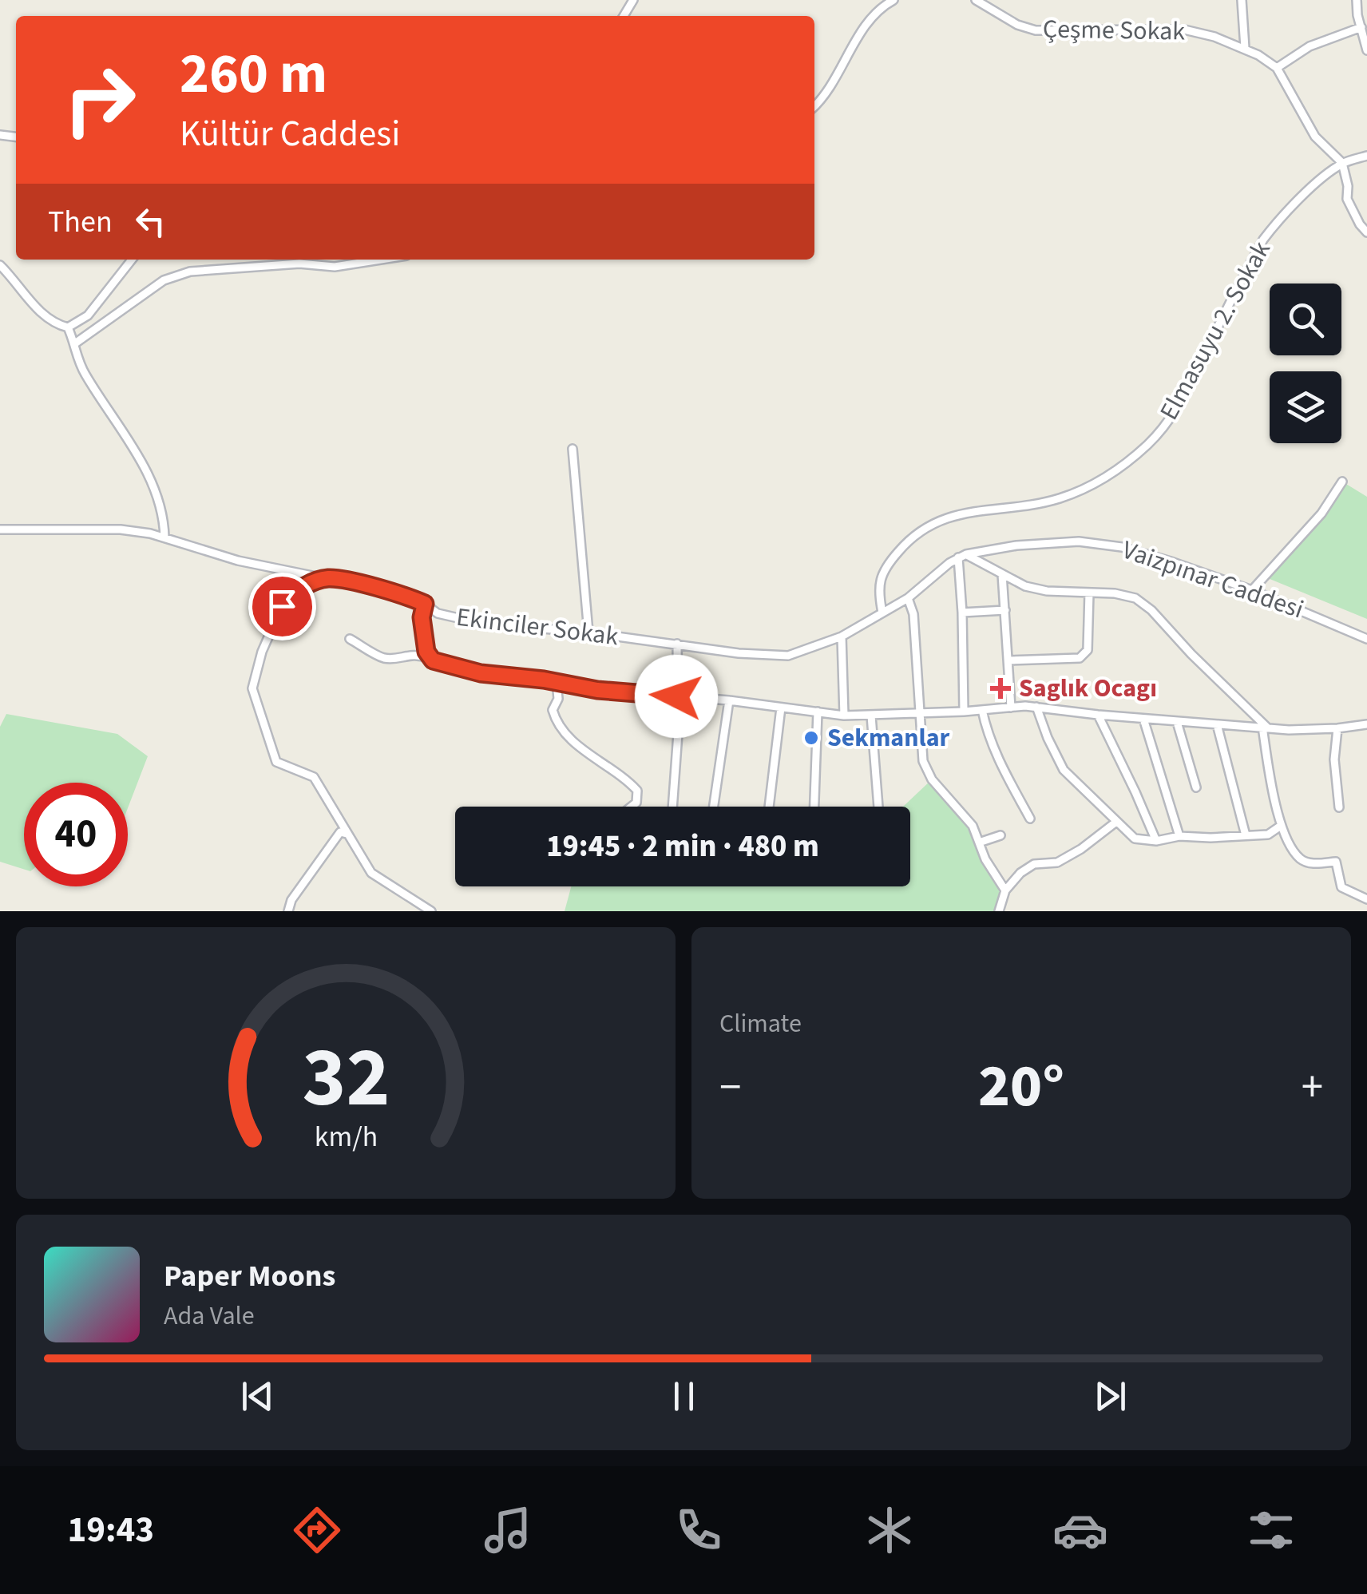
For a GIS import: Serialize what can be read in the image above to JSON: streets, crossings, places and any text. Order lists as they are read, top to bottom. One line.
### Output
{"streets":{"street":["Çeşme Sokak","Elmasuyu 2. Sokak","Vaizpınar Caddesi","Ekinciler Sokak"]},"crossings":[["Çeşme Sokak","Elmasuyu 2. Sokak"],["Elmasuyu 2. Sokak","Vaizpınar Caddesi"],["Elmasuyu 2. Sokak","Ekinciler Sokak"],["Vaizpınar Caddesi","Ekinciler Sokak"]],"places":{"health":["Saglık Ocagı"],"other":["Sekmanlar"]},"page":{"turn":["260 m","Kültür Caddesi"],"then":"Then","limit":"40","trip":"19:45 · 2 min · 480 m","tile":"Climate","heat":["−","20°","+"],"song":["Paper Moons","Ada Vale"],"tabs":"19:43","gauge":["32","km/h"]}}
